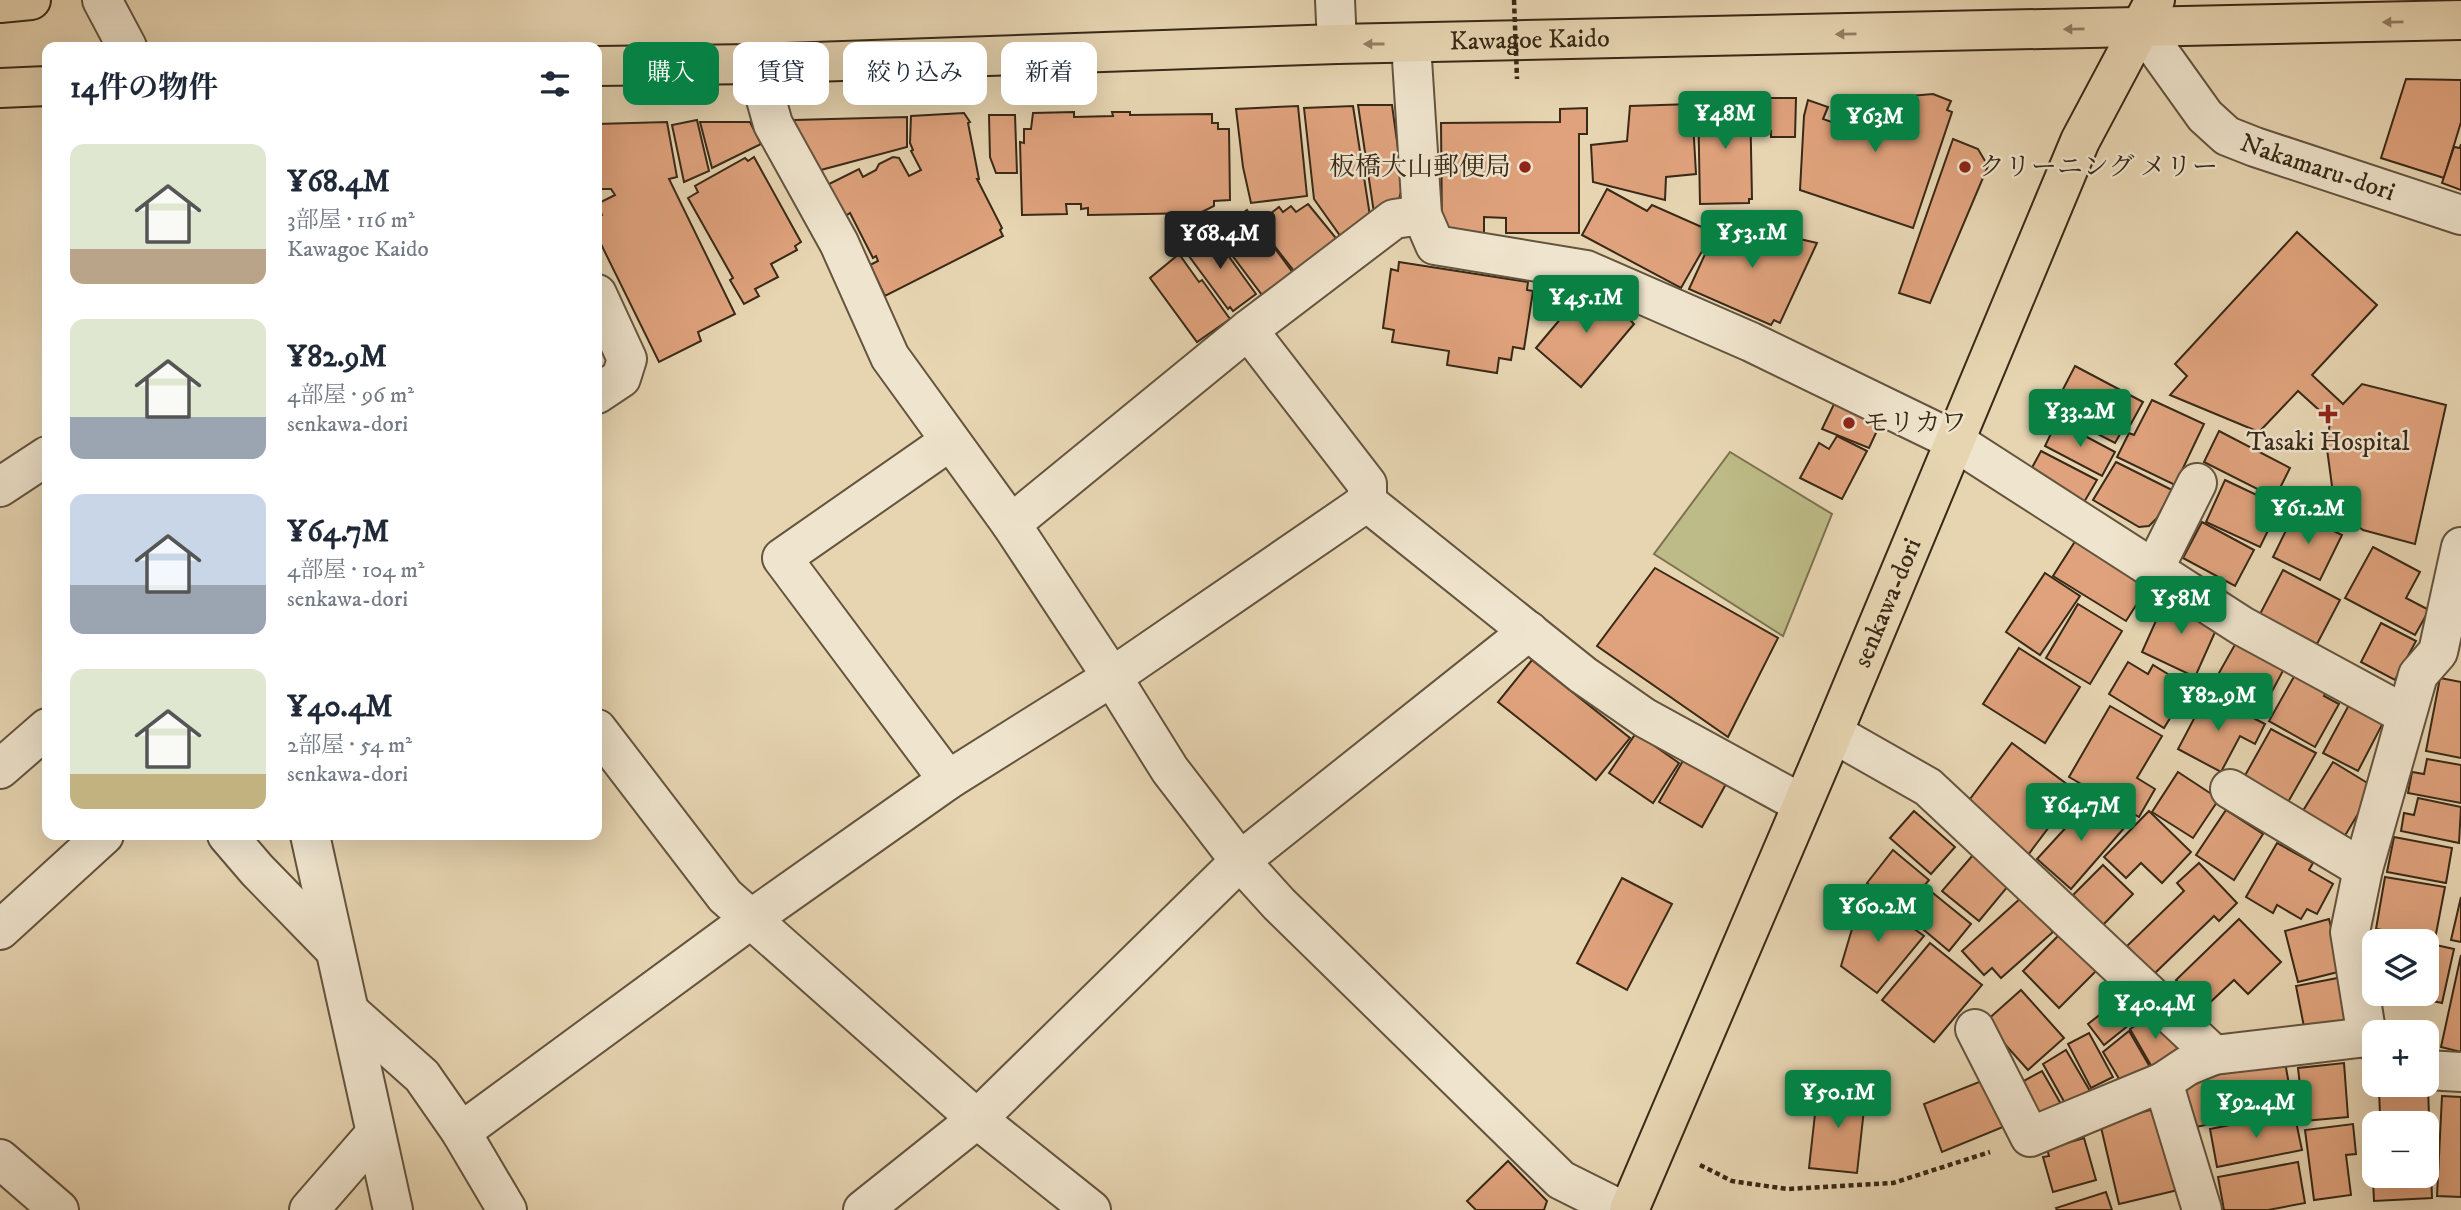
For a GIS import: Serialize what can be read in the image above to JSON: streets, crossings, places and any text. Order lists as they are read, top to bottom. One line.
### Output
{"streets":{"main road":["Kawagoe Kaido","senkawa-dori"],"street":["Nakamaru-dori"]},"crossings":[["Kawagoe Kaido","Nakamaru-dori"],["Kawagoe Kaido","senkawa-dori"],["Nakamaru-dori","senkawa-dori"]],"one_way":["Kawagoe Kaido"],"places":{"other":["板橋大山郵便局","クリーニング メリー","モリカワ"],"health":["Tasaki Hospital"]},"page":{"chip":["購入","賃貸","絞り込み","新着"],"heading":"14件の物件","price":["¥48M","¥63M","¥53.1M","¥68.4M","¥45.1M","¥33.2M","¥61.2M","¥58M","¥82.9M","¥64.7M","¥60.2M","¥40.4M","¥50.1M","¥92.4M"],"list":[{"name":"¥68.4M","note":"3部屋 · 116 m² · Kawagoe Kaido"},{"name":"¥82.9M","note":"4部屋 · 96 m² · senkawa-dori"},{"name":"¥64.7M","note":"4部屋 · 104 m² · senkawa-dori"},{"name":"¥40.4M","note":"2部屋 · 54 m² · senkawa-dori"}],"map_buttons":["+","−"]}}
